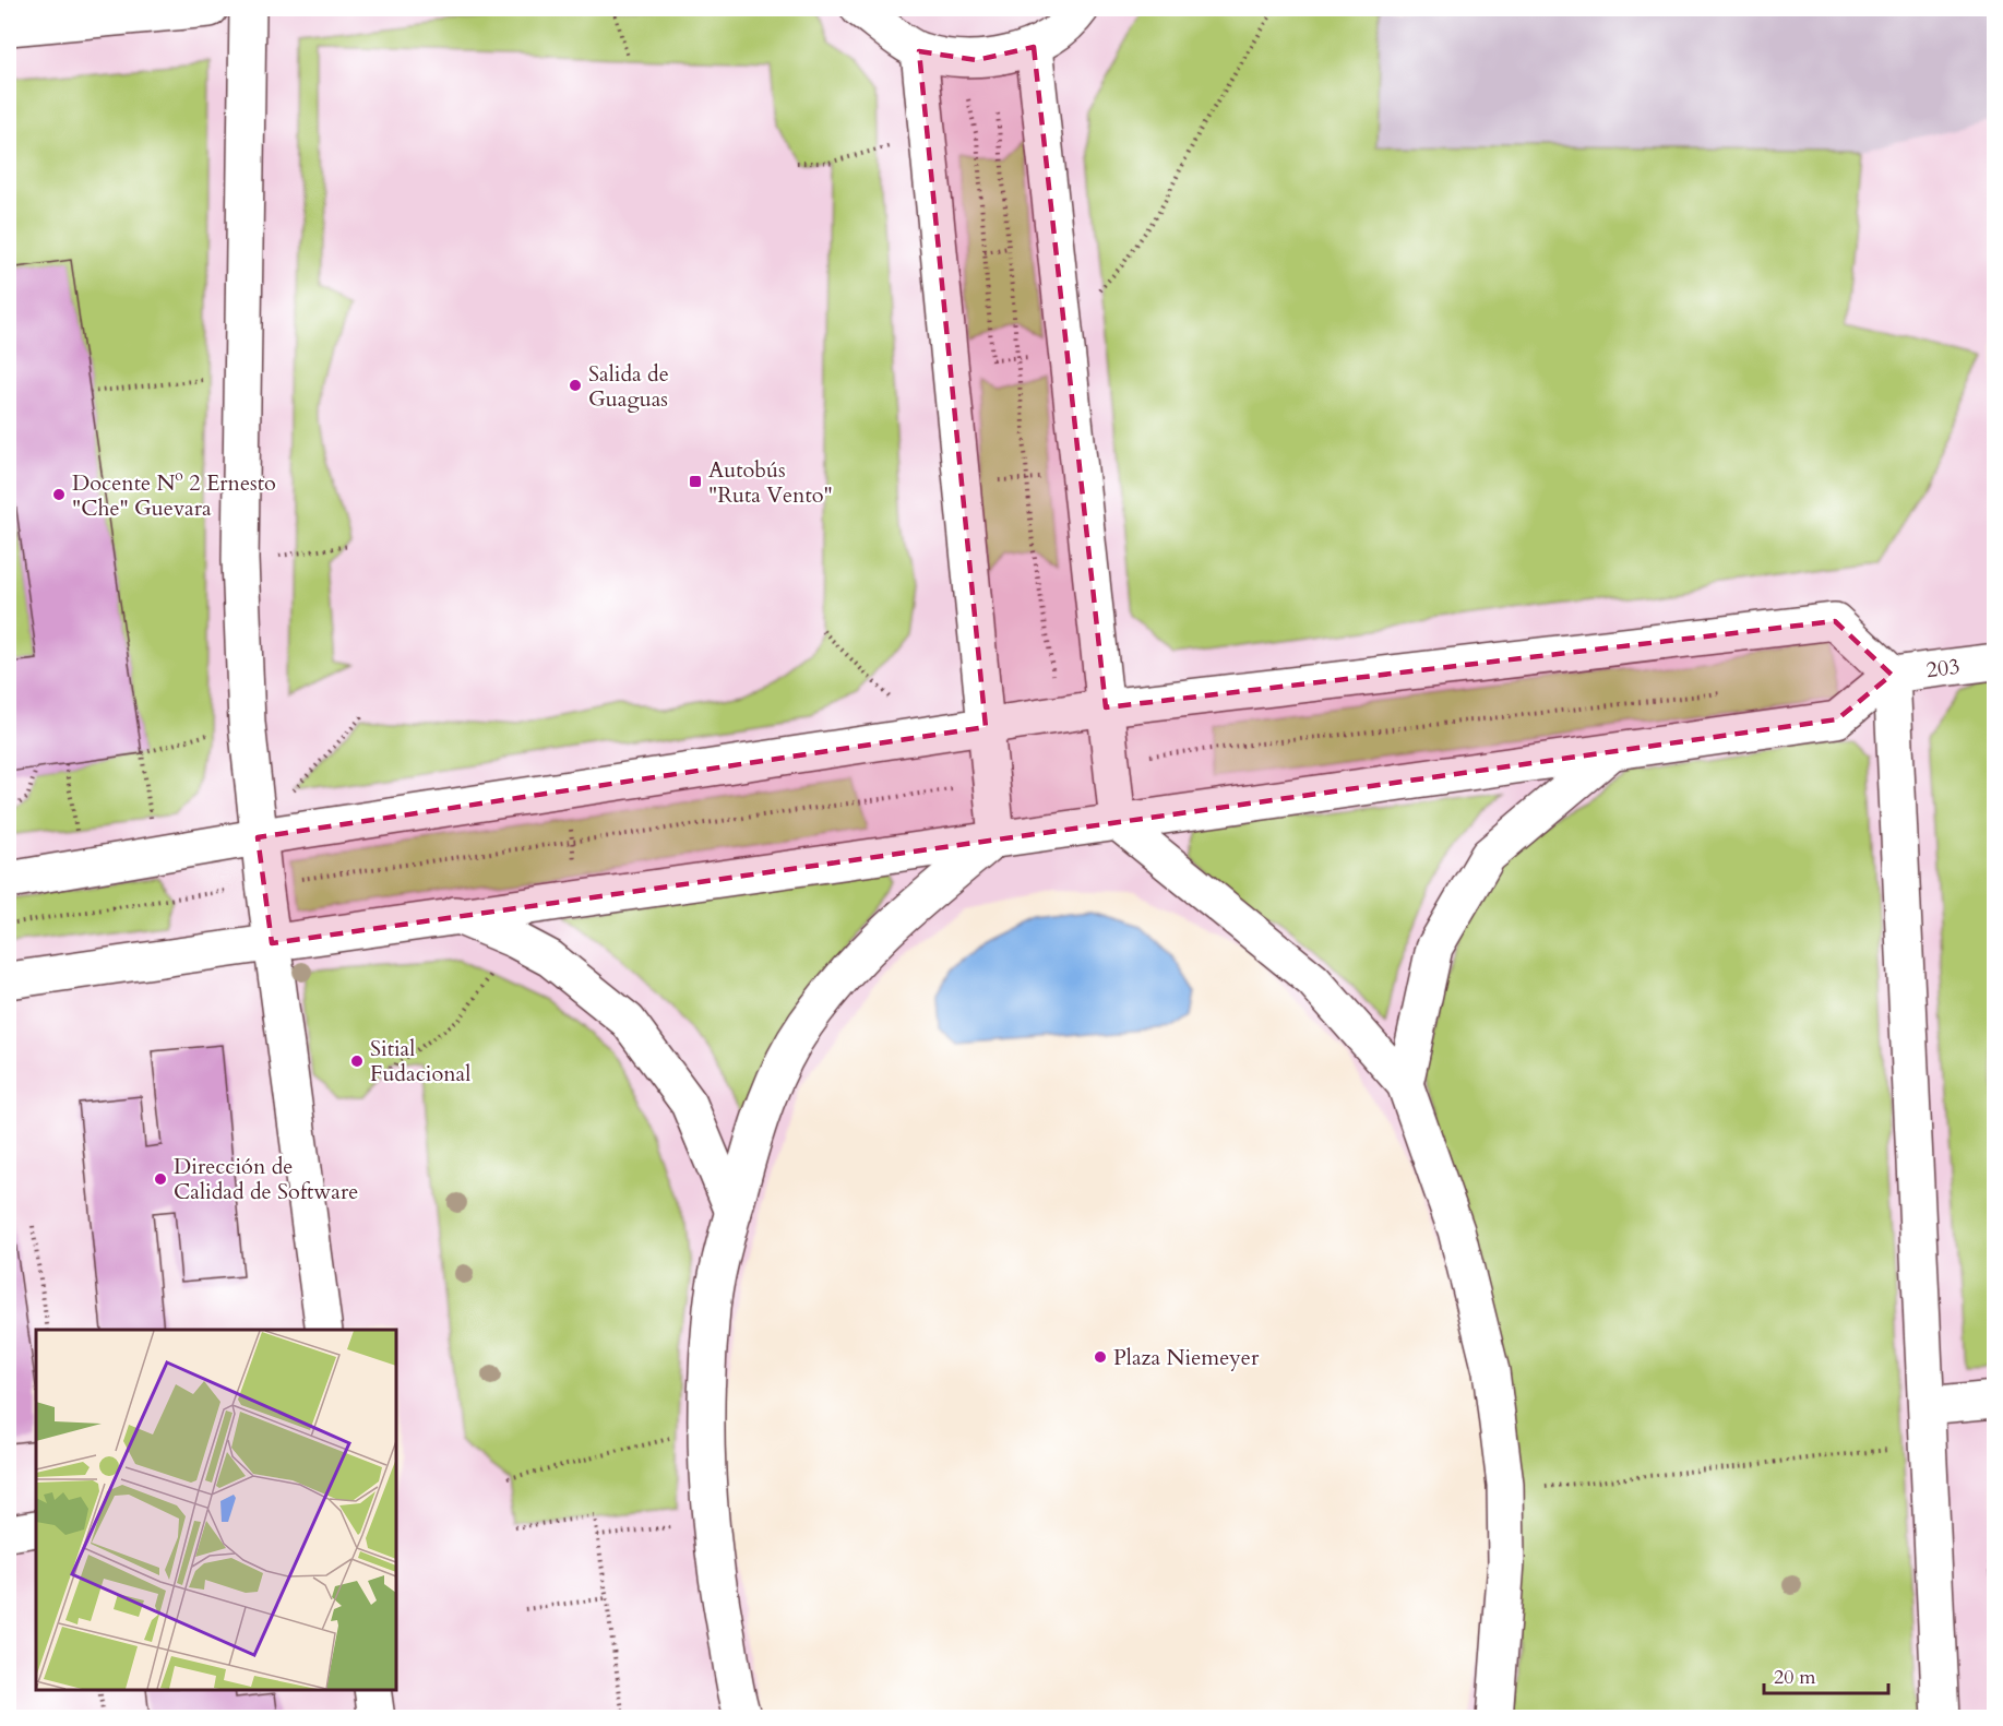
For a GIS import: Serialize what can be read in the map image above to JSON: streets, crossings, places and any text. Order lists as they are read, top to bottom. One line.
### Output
{"streets":{"street":["203"]},"places":{"other":["Salida de Guaguas","Docente Nº 2 Ernesto \"Che\" Guevara","Sitial Fudacional","Dirección de Calidad de Software","Plaza Niemeyer"],"transit":["Autobús \"Ruta Vento\""]},"scale_bar":"20 m"}
